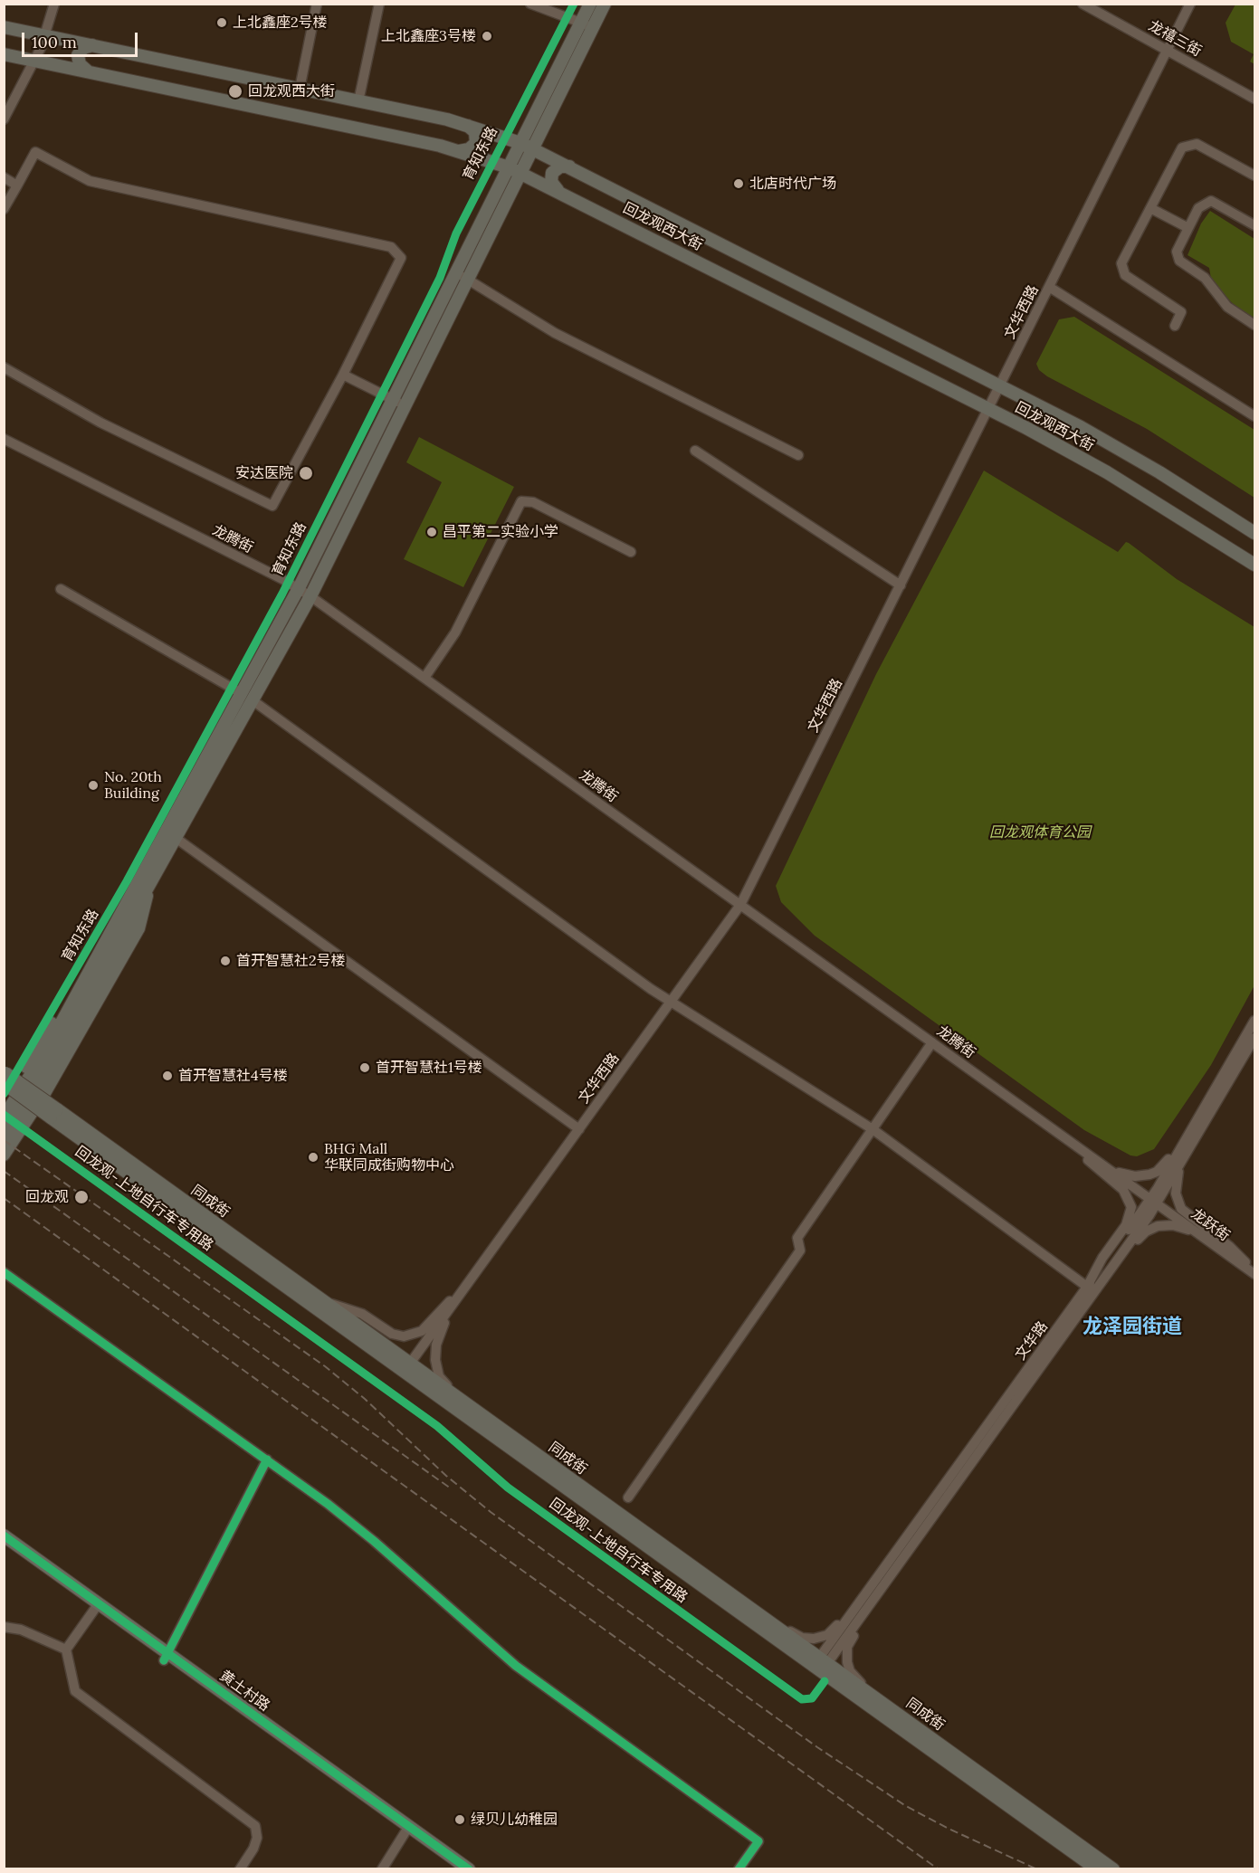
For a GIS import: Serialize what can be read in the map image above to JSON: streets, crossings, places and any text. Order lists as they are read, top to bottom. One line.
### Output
{"streets":{"main road":["育知东路","回龙观西大街","同成街","黄土村路"],"street":["龙禧三街","文华西路","龙腾街","龙跃街","文华路"],"cycle path":["回龙观-上地自行车专用路"]},"crossings":[["龙禧三街","文华西路"],["育知东路","回龙观西大街"],["育知东路","龙腾街"],["回龙观西大街","文华西路"],["文华西路","龙腾街"],["文华西路","同成街"],["龙腾街","龙跃街"],["龙腾街","文华路"],["同成街","文华路"],["龙跃街","文华路"]],"districts":["龙泽园街道"],"parks":["回龙观体育公园"],"places":["上北鑫座2号楼","上北鑫座3号楼","回龙观西大街","北店时代广场","安达医院","昌平第二实验小学","No. 20th Building","首开智慧社2号楼","首开智慧社1号楼","首开智慧社4号楼","BHG Mall 华联同成街购物中心","回龙观","绿贝儿幼稚园"],"scale_bar":"100 m"}
